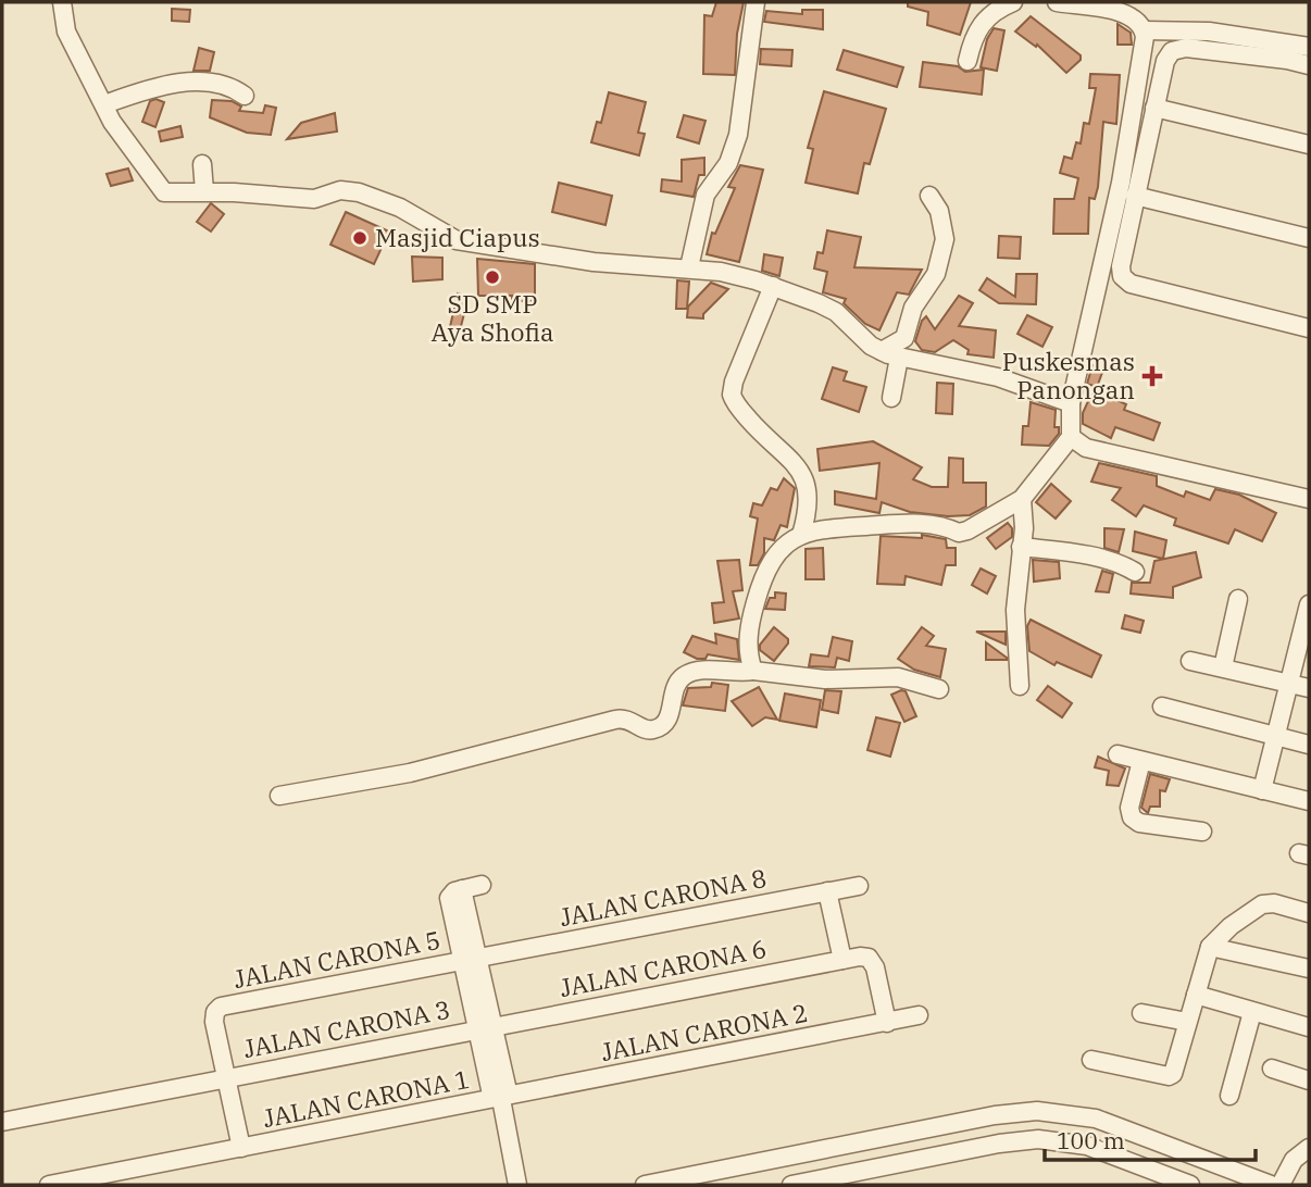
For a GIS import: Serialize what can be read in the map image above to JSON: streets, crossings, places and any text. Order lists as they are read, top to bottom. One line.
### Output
{"streets":{"street":["JALAN CARONA 8","JALAN CARONA 5","JALAN CARONA 6","JALAN CARONA 3","JALAN CARONA 2","JALAN CARONA 1"]},"crossings":[["JALAN CARONA 8","JALAN CARONA 5"],["JALAN CARONA 5","JALAN CARONA 3"],["JALAN CARONA 6","JALAN CARONA 3"],["JALAN CARONA 2","JALAN CARONA 1"]],"places":{"other":["Masjid Ciapus","SD SMP Aya Shofia"],"health":["Puskesmas Panongan"]},"scale_bar":"100 m"}
